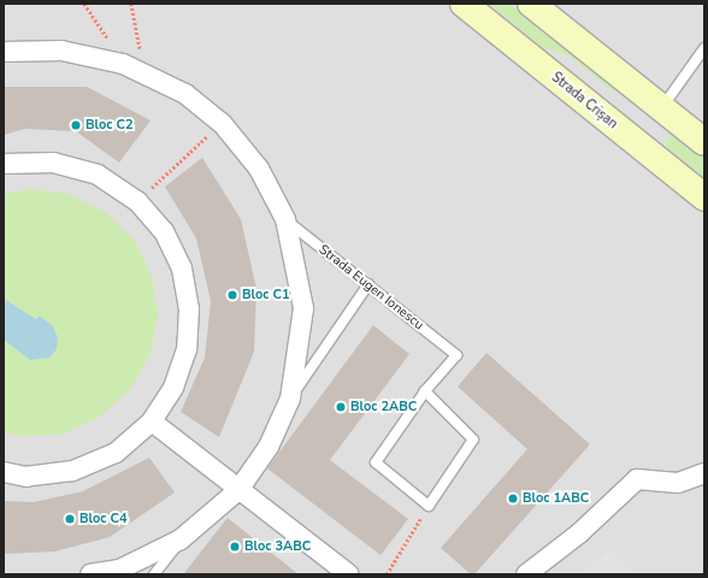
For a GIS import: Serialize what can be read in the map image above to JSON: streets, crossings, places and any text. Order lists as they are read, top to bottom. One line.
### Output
{"streets":{"main road":["Strada Crișan"],"street":["Strada Eugen Ionescu"]},"places":["Bloc C2","Bloc C1","Bloc 2ABC","Bloc 1ABC","Bloc C4","Bloc 3ABC"]}
